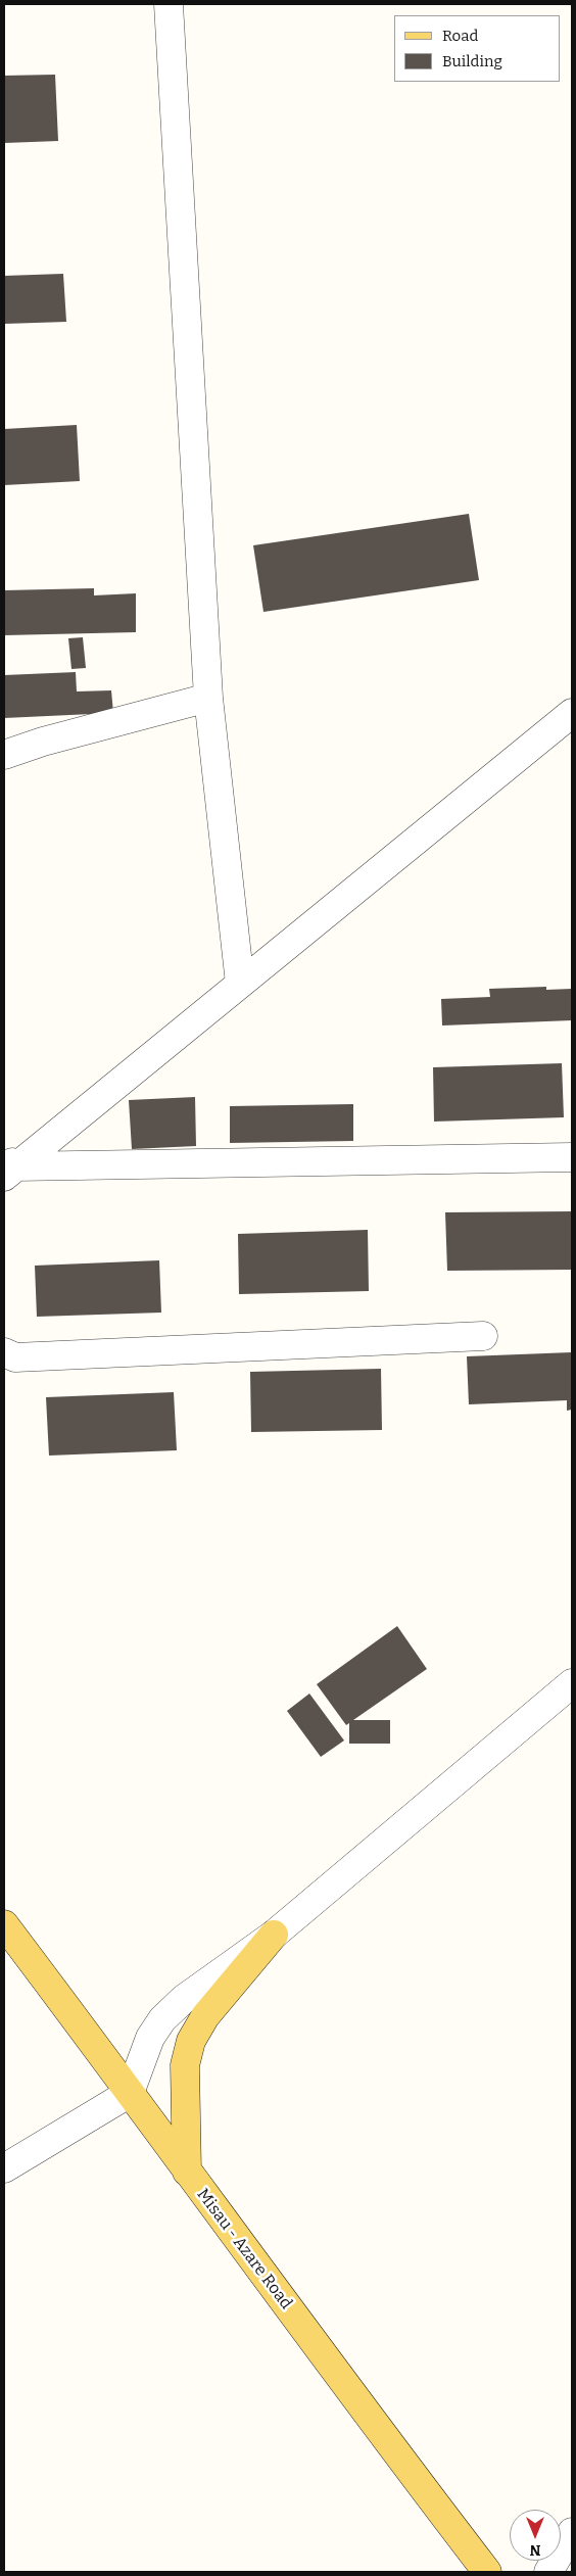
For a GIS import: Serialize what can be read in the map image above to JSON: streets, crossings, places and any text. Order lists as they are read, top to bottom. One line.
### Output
{"streets":{"main road":["Misau - Azare Road"]},"legend":["Road","Building"],"north":"bottom"}
